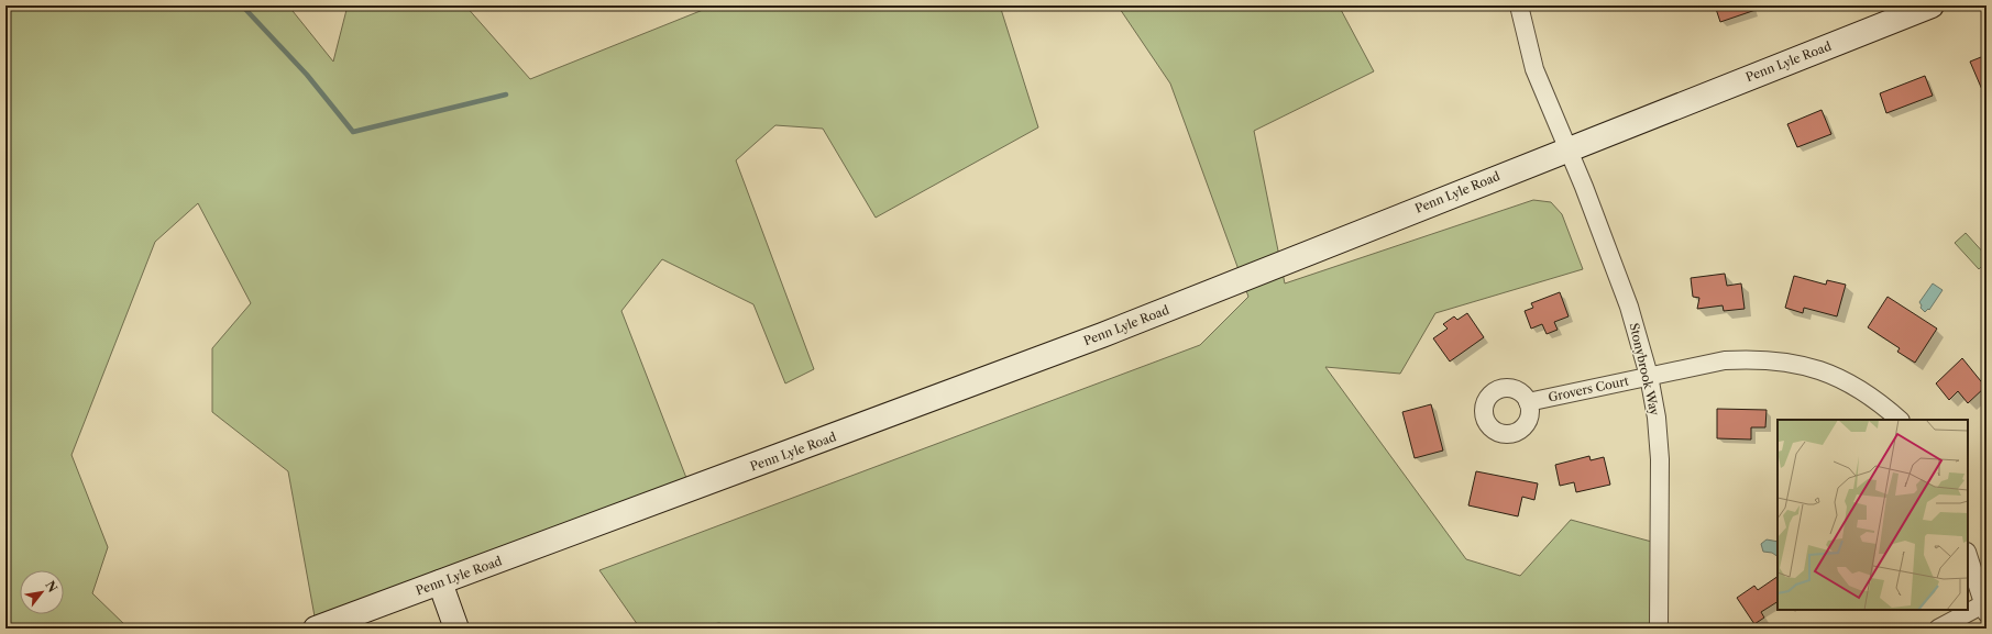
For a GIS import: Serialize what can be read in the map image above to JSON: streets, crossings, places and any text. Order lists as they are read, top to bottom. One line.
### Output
{"streets":{"street":["Penn Lyle Road","Stonybrook Way","Grovers Court"]},"crossings":[["Penn Lyle Road","Stonybrook Way"],["Stonybrook Way","Grovers Court"]],"north":"top right"}
